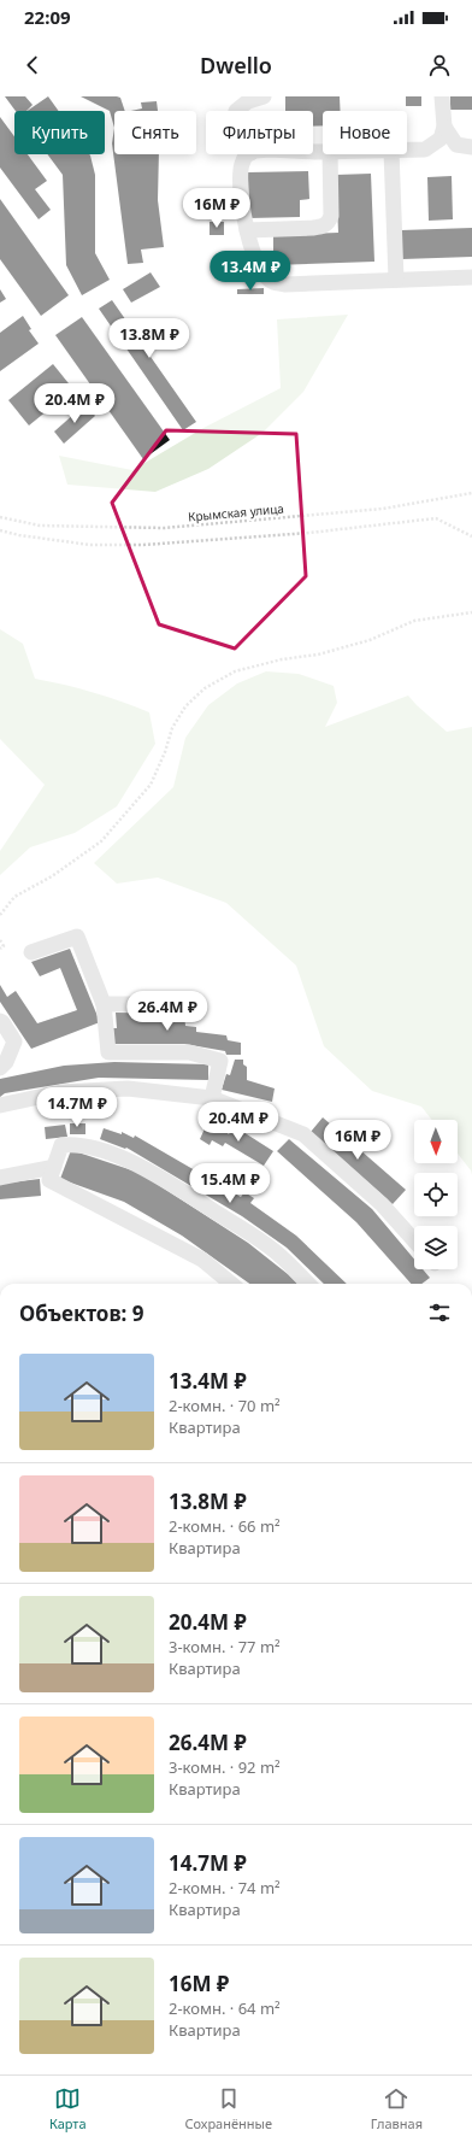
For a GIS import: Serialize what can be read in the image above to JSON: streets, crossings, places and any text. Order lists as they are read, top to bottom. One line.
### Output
{"streets":{"path":["Крымская улица"]},"north":"bottom","page":{"status":"22:09","header":"Dwello","chip":["Купить","Снять","Фильтры","Новое"],"price":["16M ₽","13.4M ₽","13.8M ₽","20.4M ₽","26.4M ₽","14.7M ₽","20.4M ₽","16M ₽","15.4M ₽"],"heading":"Объектов: 9","list":[{"name":"13.4M ₽","note":"2-комн. · 70 m² · Квартира"},{"name":"13.8M ₽","note":"2-комн. · 66 m² · Квартира"},{"name":"20.4M ₽","note":"3-комн. · 77 m² · Квартира"},{"name":"26.4M ₽","note":"3-комн. · 92 m² · Квартира"},{"name":"14.7M ₽","note":"2-комн. · 74 m² · Квартира"},{"name":"16M ₽","note":"2-комн. · 64 m² · Квартира"}],"tabs":["Карта","Сохранённые","Главная"]}}
